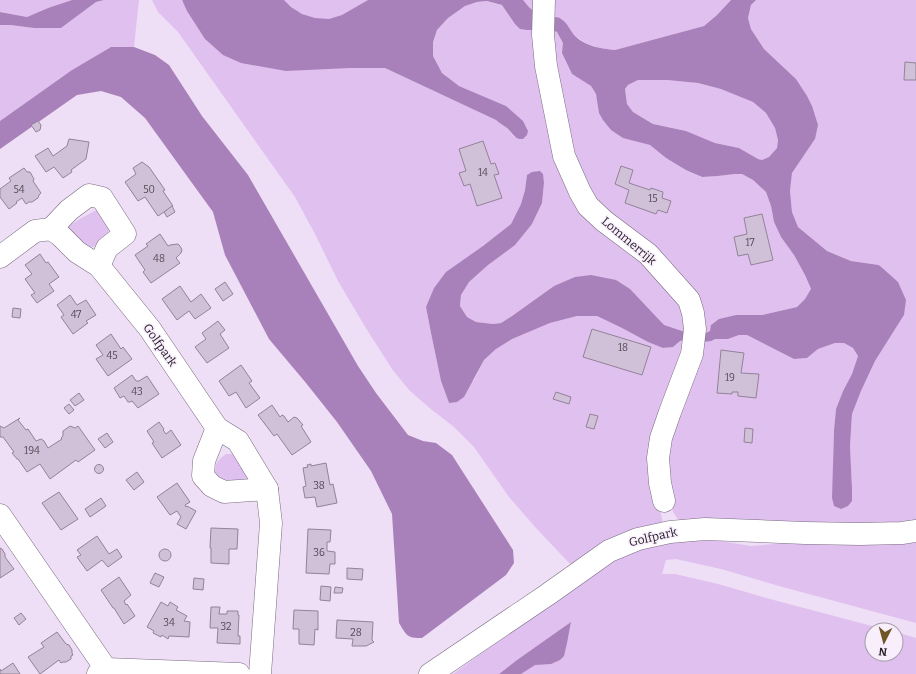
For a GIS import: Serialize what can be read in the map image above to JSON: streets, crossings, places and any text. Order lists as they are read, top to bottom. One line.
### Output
{"streets":{"street":["Lommerrijk","Golfpark"]},"house_numbers":["14","54","50","15","17","48","47","18","45","19","43","194","38","36","34","32","28"],"north":"bottom"}
